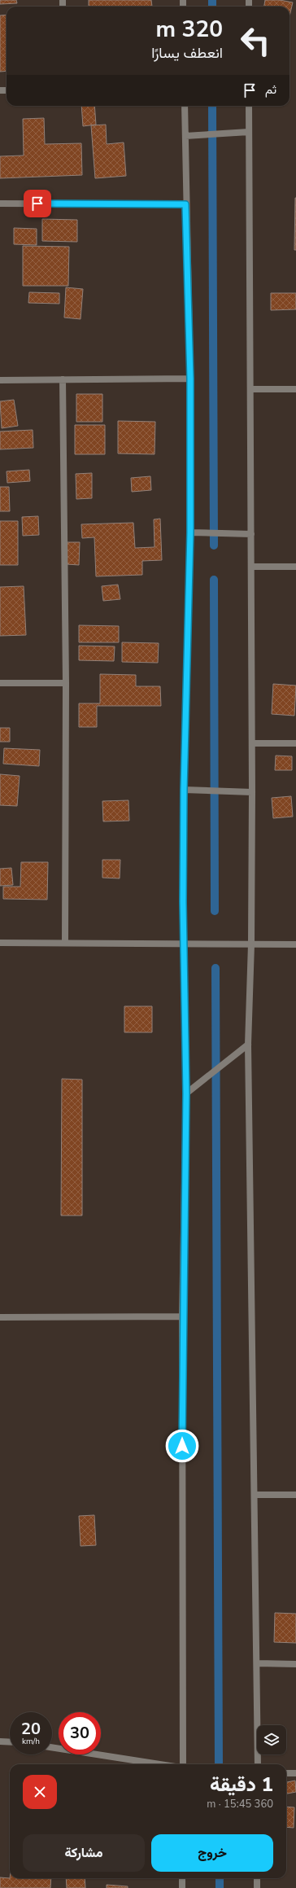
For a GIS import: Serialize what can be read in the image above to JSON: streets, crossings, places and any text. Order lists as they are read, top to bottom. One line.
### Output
{"page":{"turn":["320 m","انعطف يسارًا"],"then":"ثم","speed":"20 km/h","limit":"30","heading":["1 دقيقة","360 m · 15:45"],"buttons":["خروج","مشاركة"]}}
